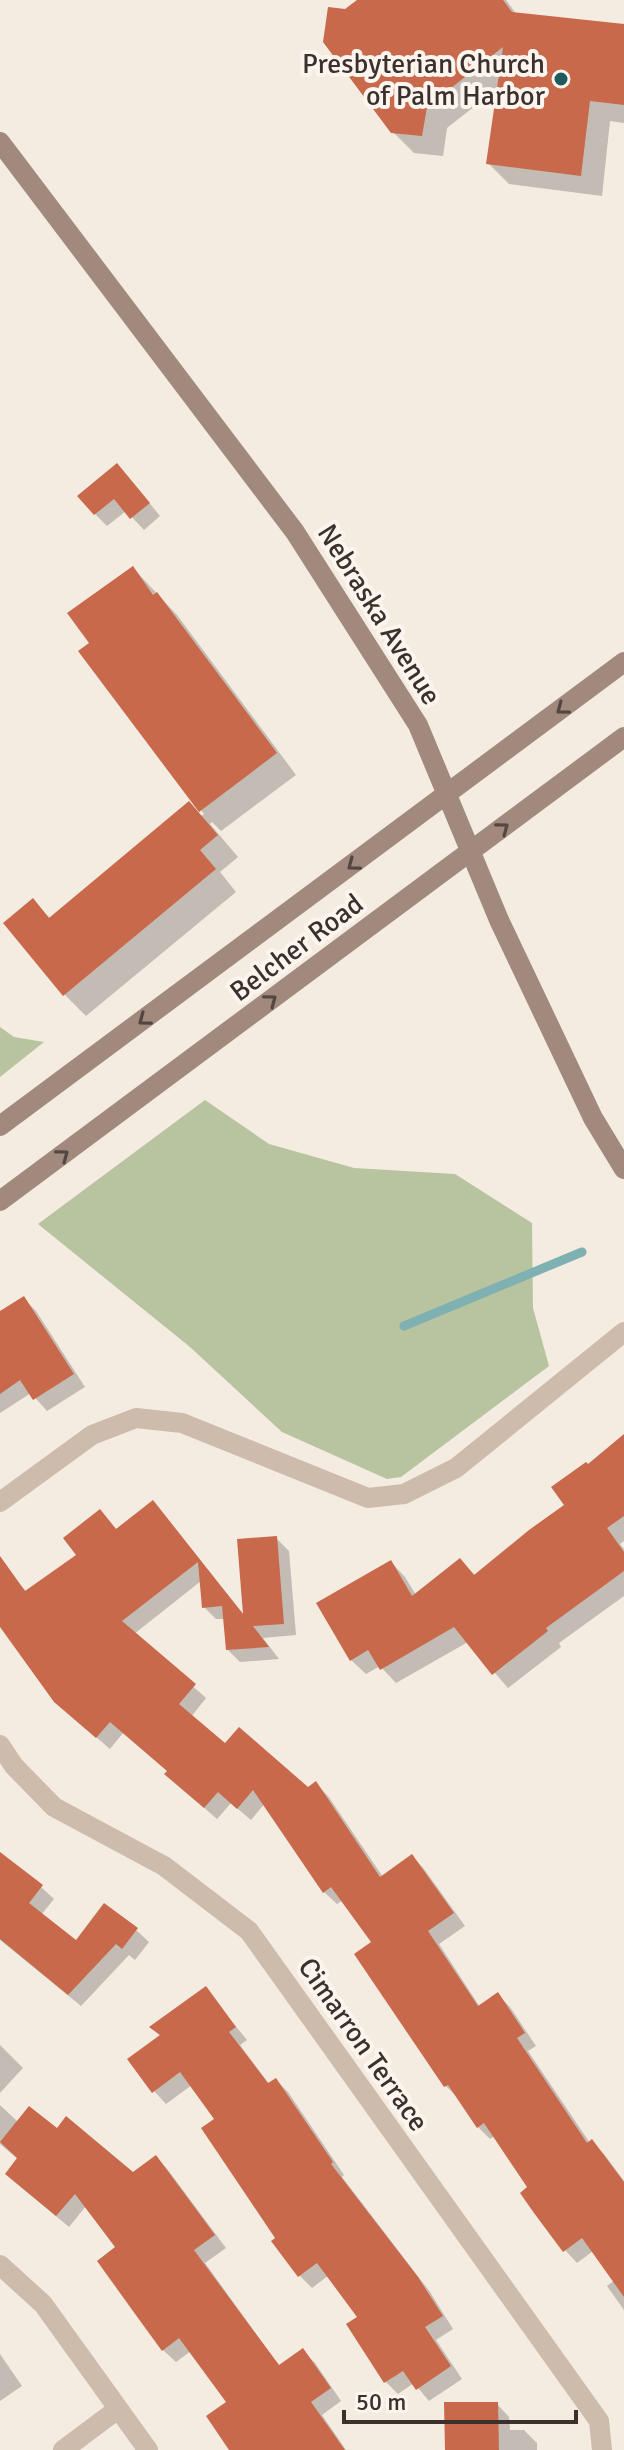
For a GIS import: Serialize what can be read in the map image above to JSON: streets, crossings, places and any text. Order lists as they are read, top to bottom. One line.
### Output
{"streets":{"main road":["Nebraska Avenue","Belcher Road"],"street":["Cimarron Terrace"]},"crossings":[["Nebraska Avenue","Belcher Road"]],"places":["Presbyterian Church of Palm Harbor"],"scale_bar":"50 m"}
